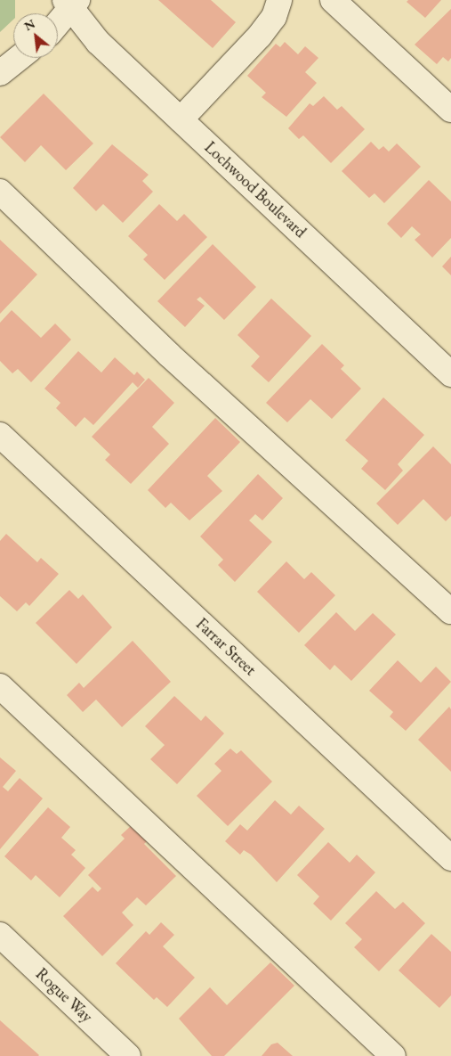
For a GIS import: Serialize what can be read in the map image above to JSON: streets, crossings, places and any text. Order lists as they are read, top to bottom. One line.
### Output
{"streets":{"street":["Lochwood Boulevard","Farrar Street","Rogue Way"]},"north":"top left"}
